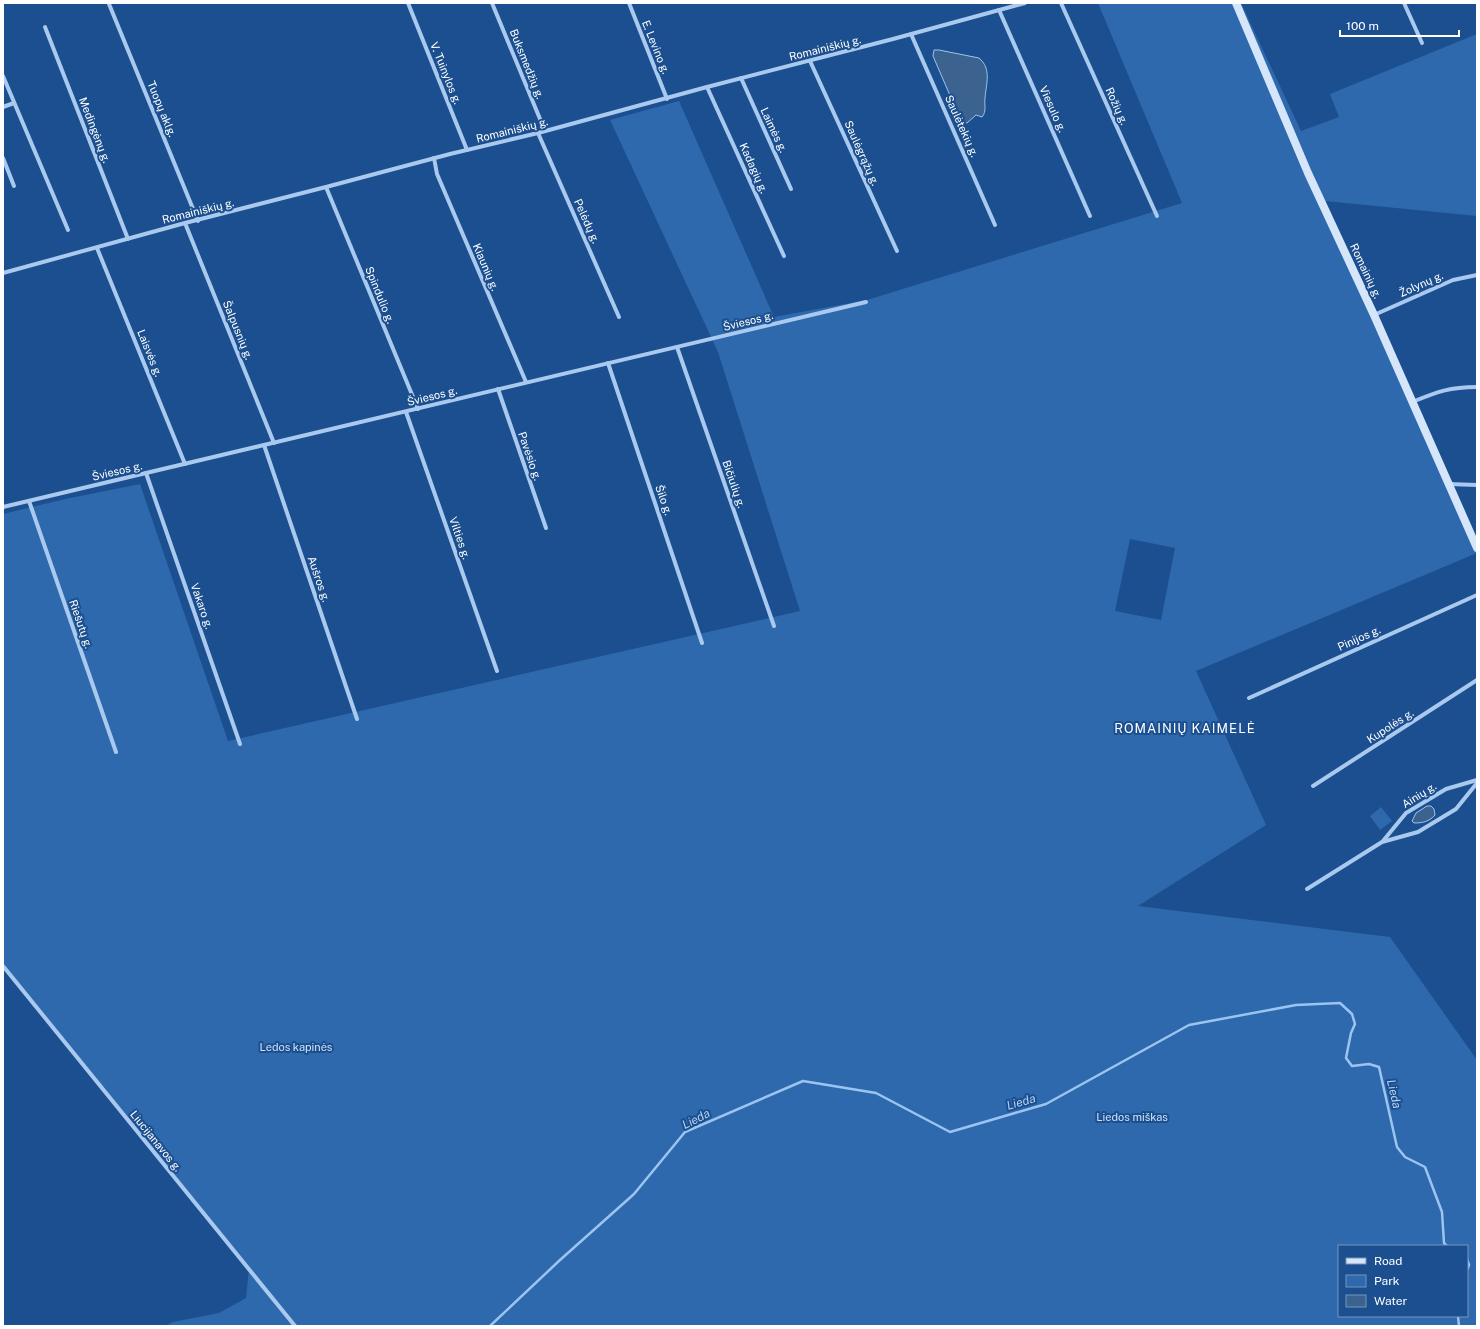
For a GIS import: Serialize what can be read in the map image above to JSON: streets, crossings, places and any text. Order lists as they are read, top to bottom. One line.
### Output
{"streets":{"main road":["Romainių g."],"street":["E. Levino g.","Romainiškių g.","Buksmedžių g.","V. Tuinylos g.","Rožių g.","Tuopų aklg.","Viesulo g.","Saulėtekių g.","Medingėnų g.","Laimės g.","Saulėgrąžų g.","Kadagių g.","Pelėdų g.","Kiaunių g.","Žolynų g.","Spindulio g.","Šviesos g.","Šalpusnių g.","Laisvės g.","Pavėsio g.","Bičiulių g.","Šilo g.","Vilties g.","Aušros g.","Vakaro g.","Riešutų g.","Pinijos g.","Kupolės g.","Ainių g.","Liucijanavos g."]},"crossings":[["E. Levino g.","Romainiškių g."],["Romainiškių g.","Buksmedžių g."],["Romainiškių g.","V. Tuinylos g."],["Romainiškių g.","Tuopų aklg."],["Romainiškių g.","Viesulo g."],["Romainiškių g.","Saulėtekių g."],["Romainiškių g.","Medingėnų g."],["Romainiškių g.","Laimės g."],["Romainiškių g.","Saulėgrąžų g."],["Romainiškių g.","Kadagių g."],["Romainiškių g.","Pelėdų g."],["Romainiškių g.","Kiaunių g."],["Romainiškių g.","Spindulio g."],["Romainiškių g.","Šalpusnių g."],["Romainiškių g.","Laisvės g."],["Kiaunių g.","Šviesos g."],["Romainių g.","Žolynų g."],["Spindulio g.","Šviesos g."],["Šviesos g.","Šalpusnių g."],["Šviesos g.","Laisvės g."],["Šviesos g.","Pavėsio g."],["Šviesos g.","Bičiulių g."],["Šviesos g.","Šilo g."],["Šviesos g.","Vilties g."],["Šviesos g.","Aušros g."],["Šviesos g.","Vakaro g."],["Šviesos g.","Riešutų g."]],"districts":["ROMAINIŲ KAIMELĖ"],"water":["Lieda"],"parks":["Ledos kapinės","Liedos miškas"],"legend":["Road","Park","Water"],"scale_bar":"100 m"}
